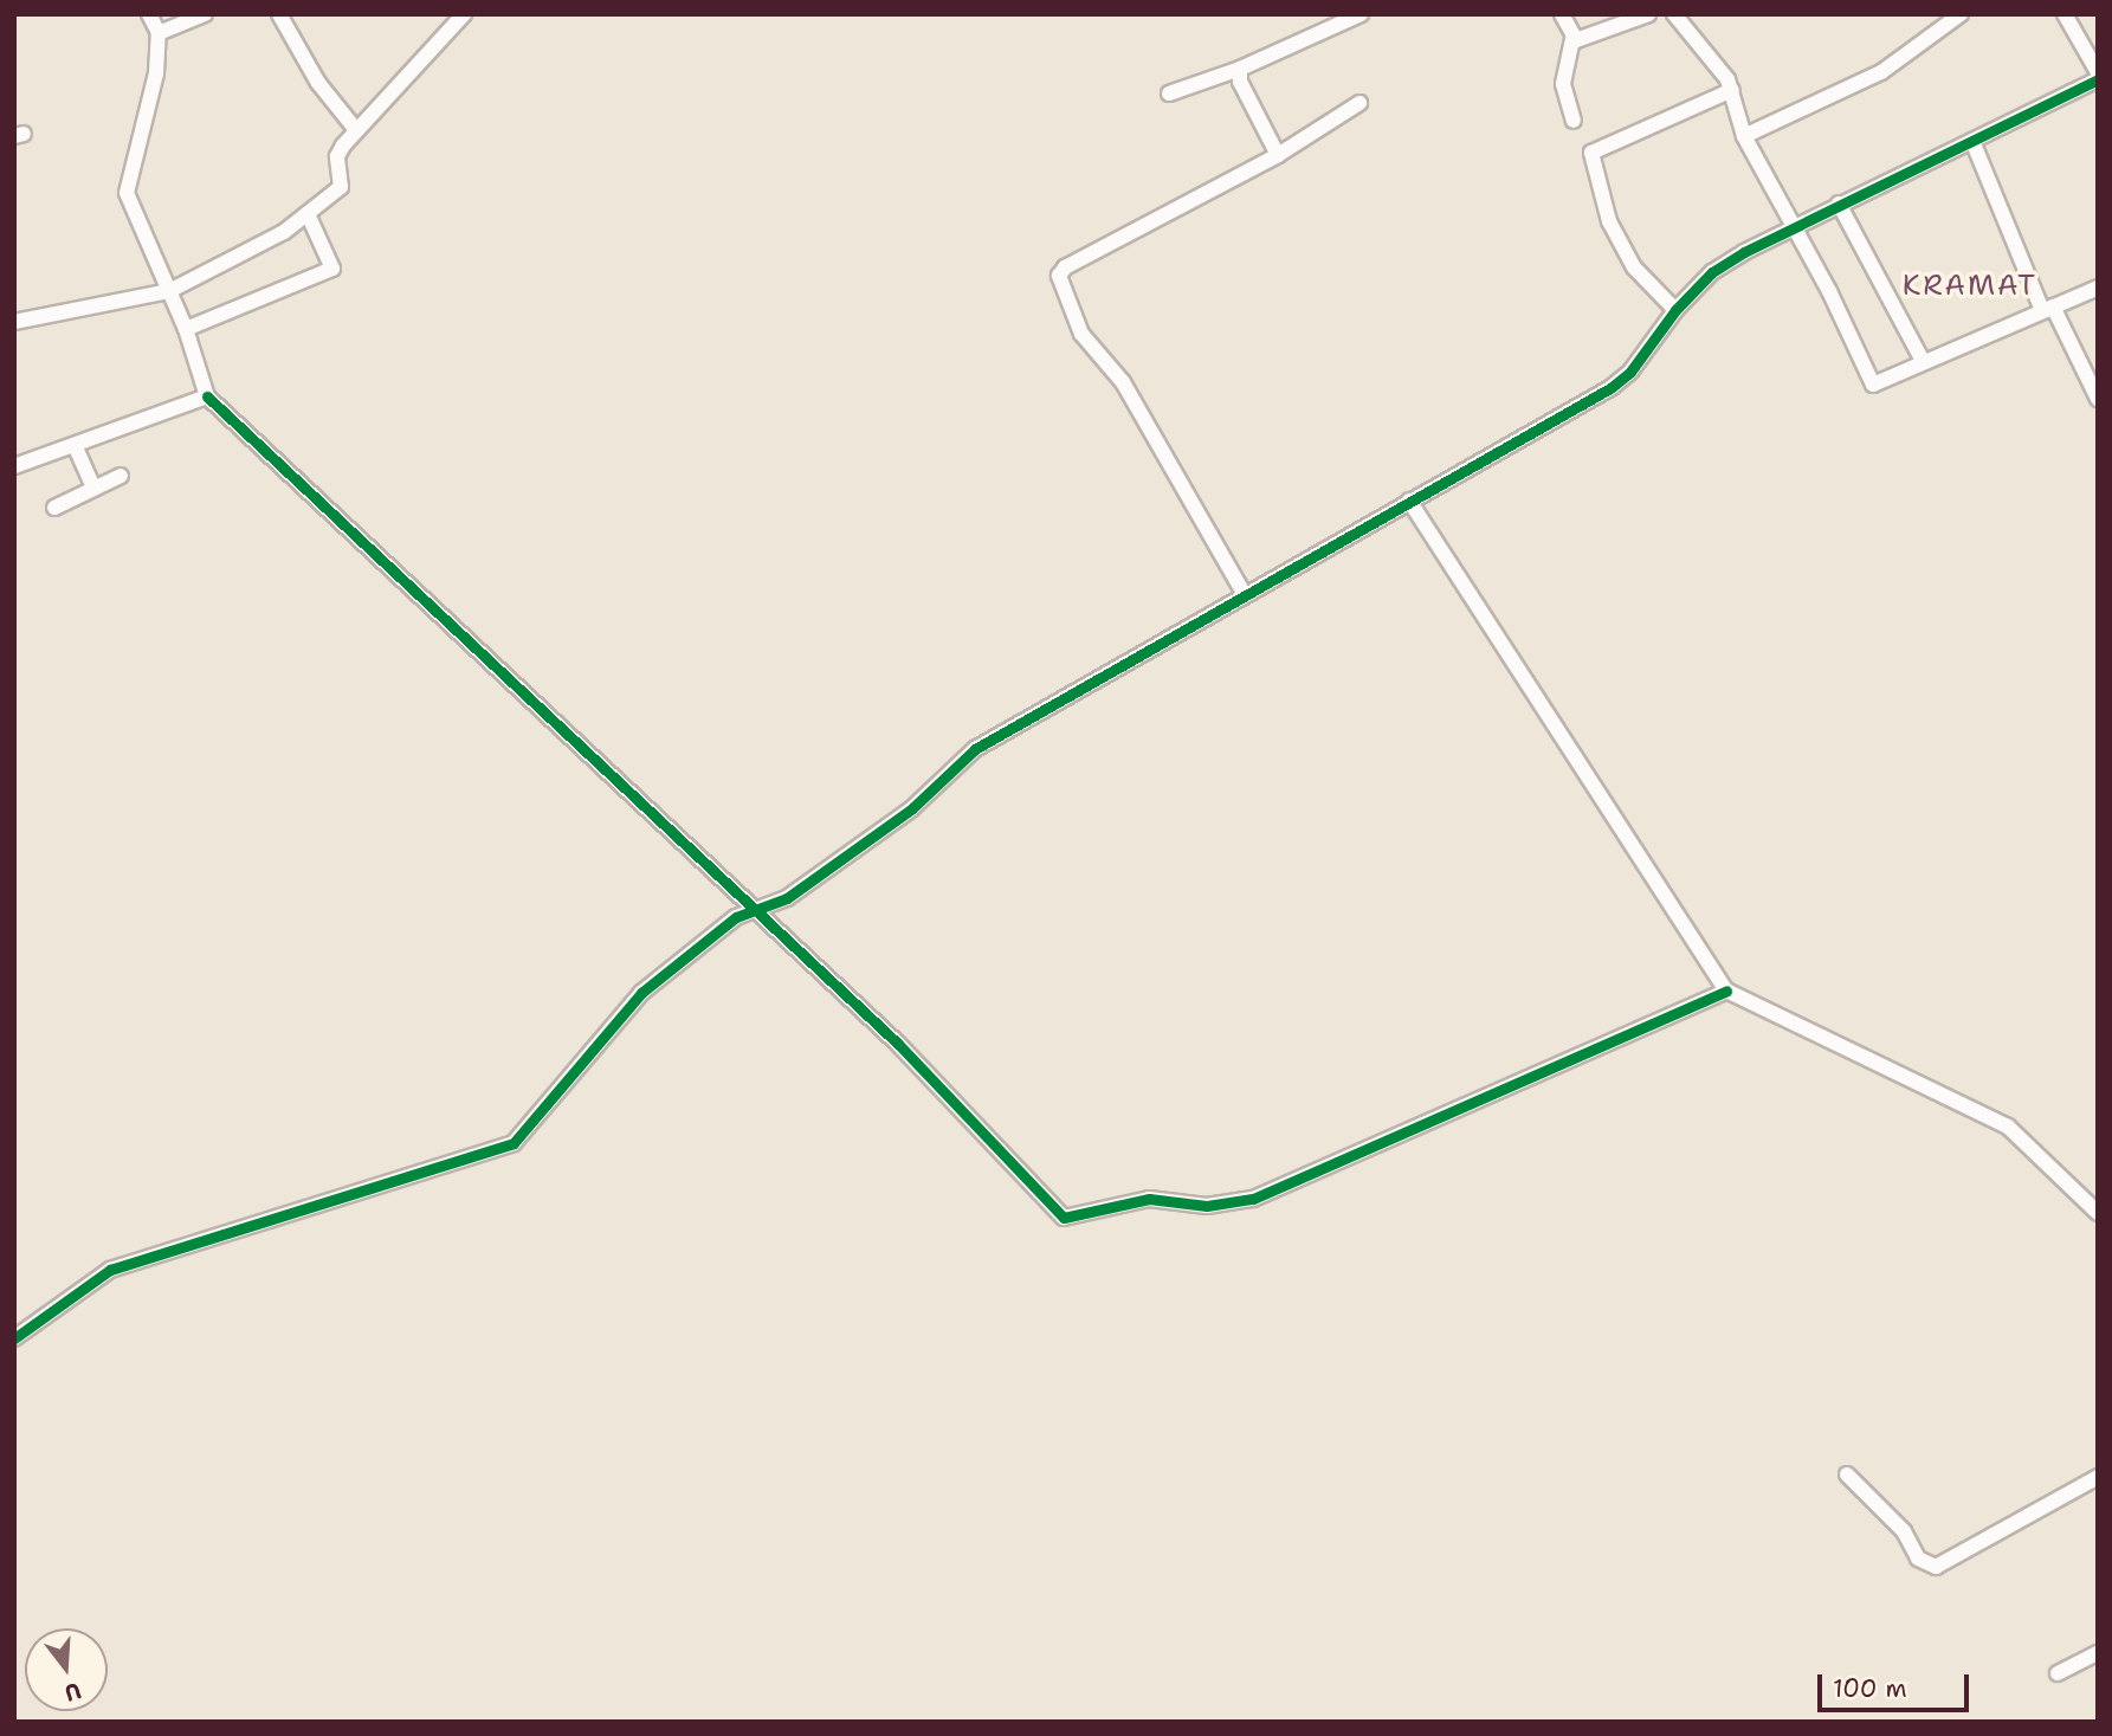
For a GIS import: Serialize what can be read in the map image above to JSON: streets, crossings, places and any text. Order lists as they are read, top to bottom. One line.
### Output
{"districts":["KRAMAT"],"scale_bar":"100 m","north":"bottom"}
